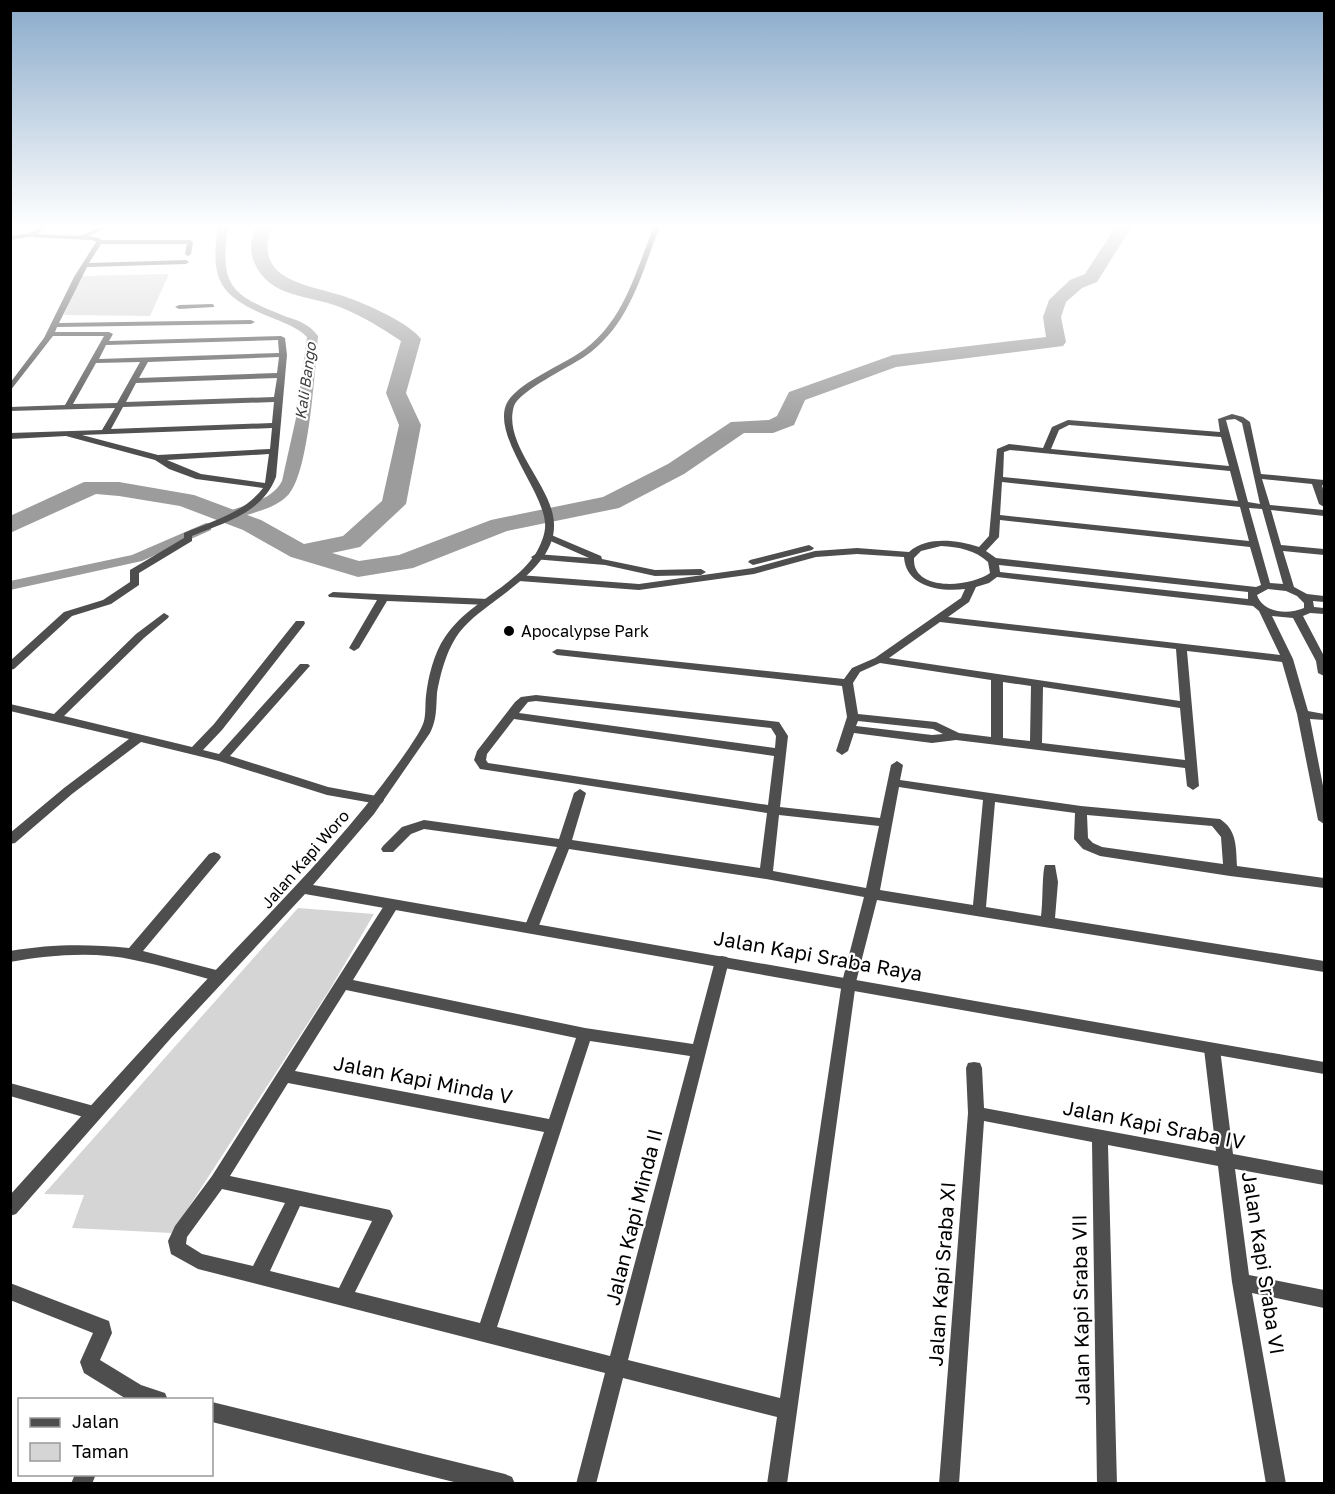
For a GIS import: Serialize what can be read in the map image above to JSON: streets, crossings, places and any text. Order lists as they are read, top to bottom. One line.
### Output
{"streets":{"street":["Jalan Kapi Woro","Jalan Kapi Sraba Raya","Jalan Kapi Minda V","Jalan Kapi Sraba IV","Jalan Kapi Minda II","Jalan Kapi Sraba VI","Jalan Kapi Sraba XI","Jalan Kapi Sraba VII"]},"crossings":[["Jalan Kapi Woro","Jalan Kapi Sraba Raya"],["Jalan Kapi Sraba Raya","Jalan Kapi Minda II"],["Jalan Kapi Sraba Raya","Jalan Kapi Sraba VI"],["Jalan Kapi Sraba IV","Jalan Kapi Sraba VI"],["Jalan Kapi Sraba IV","Jalan Kapi Sraba XI"],["Jalan Kapi Sraba IV","Jalan Kapi Sraba VII"]],"water":["Kali Bango"],"places":["Apocalypse Park"],"legend":["Jalan","Taman"]}
